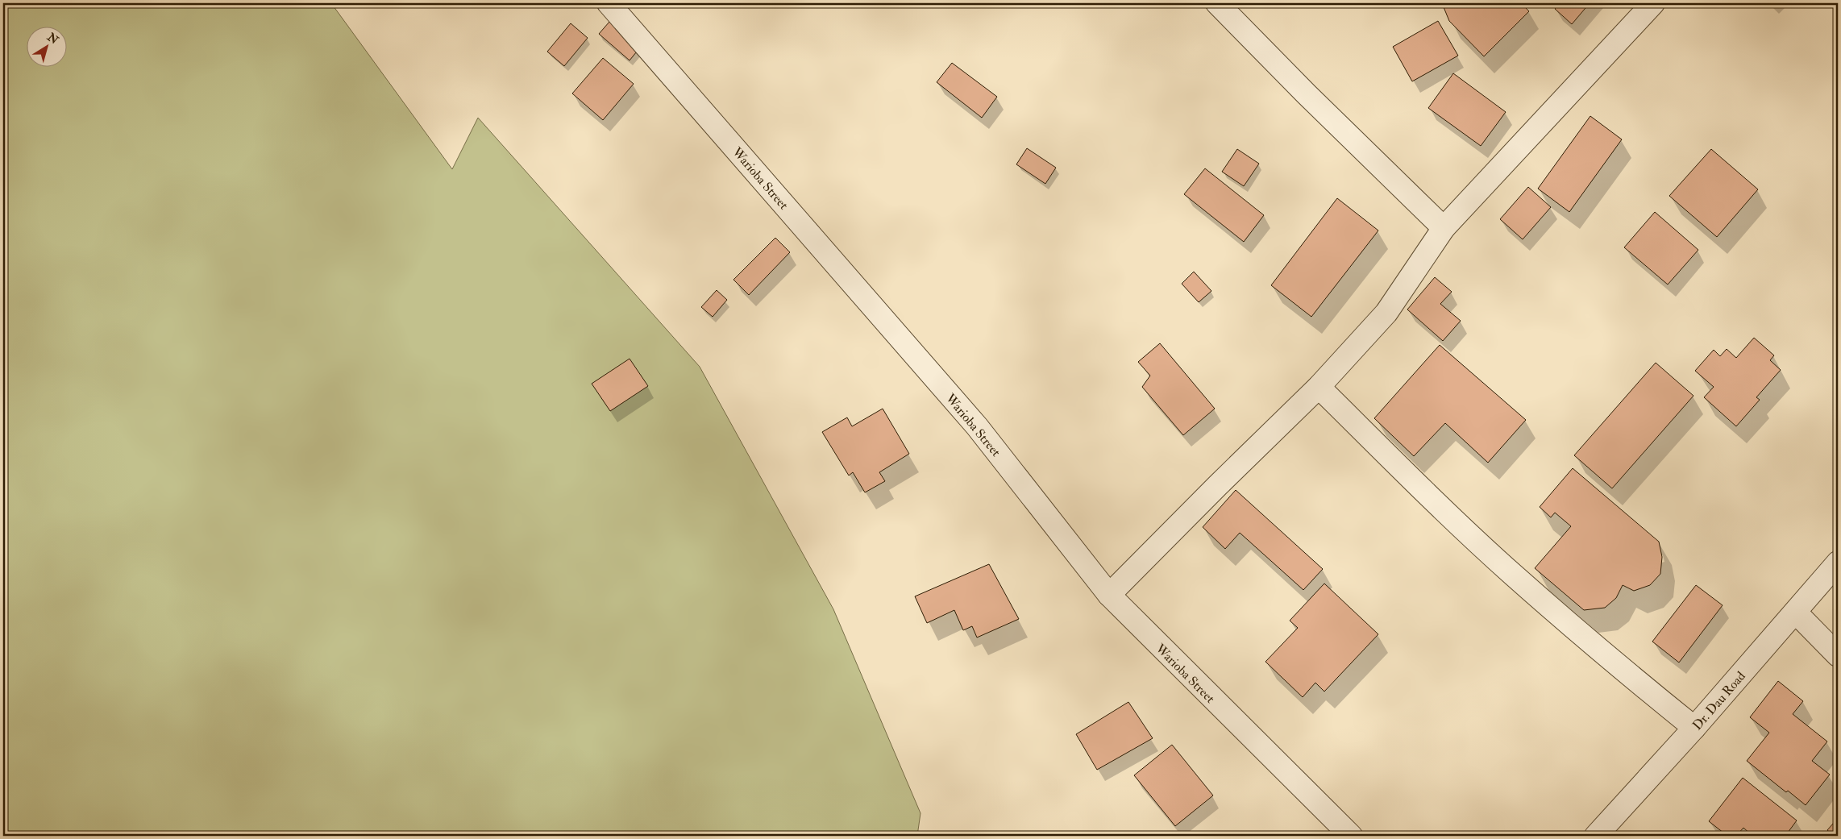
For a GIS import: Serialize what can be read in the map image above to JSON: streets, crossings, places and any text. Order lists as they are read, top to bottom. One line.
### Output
{"streets":{"street":["Warioba Street","Dr. Dau Road"]},"north":"top right"}
